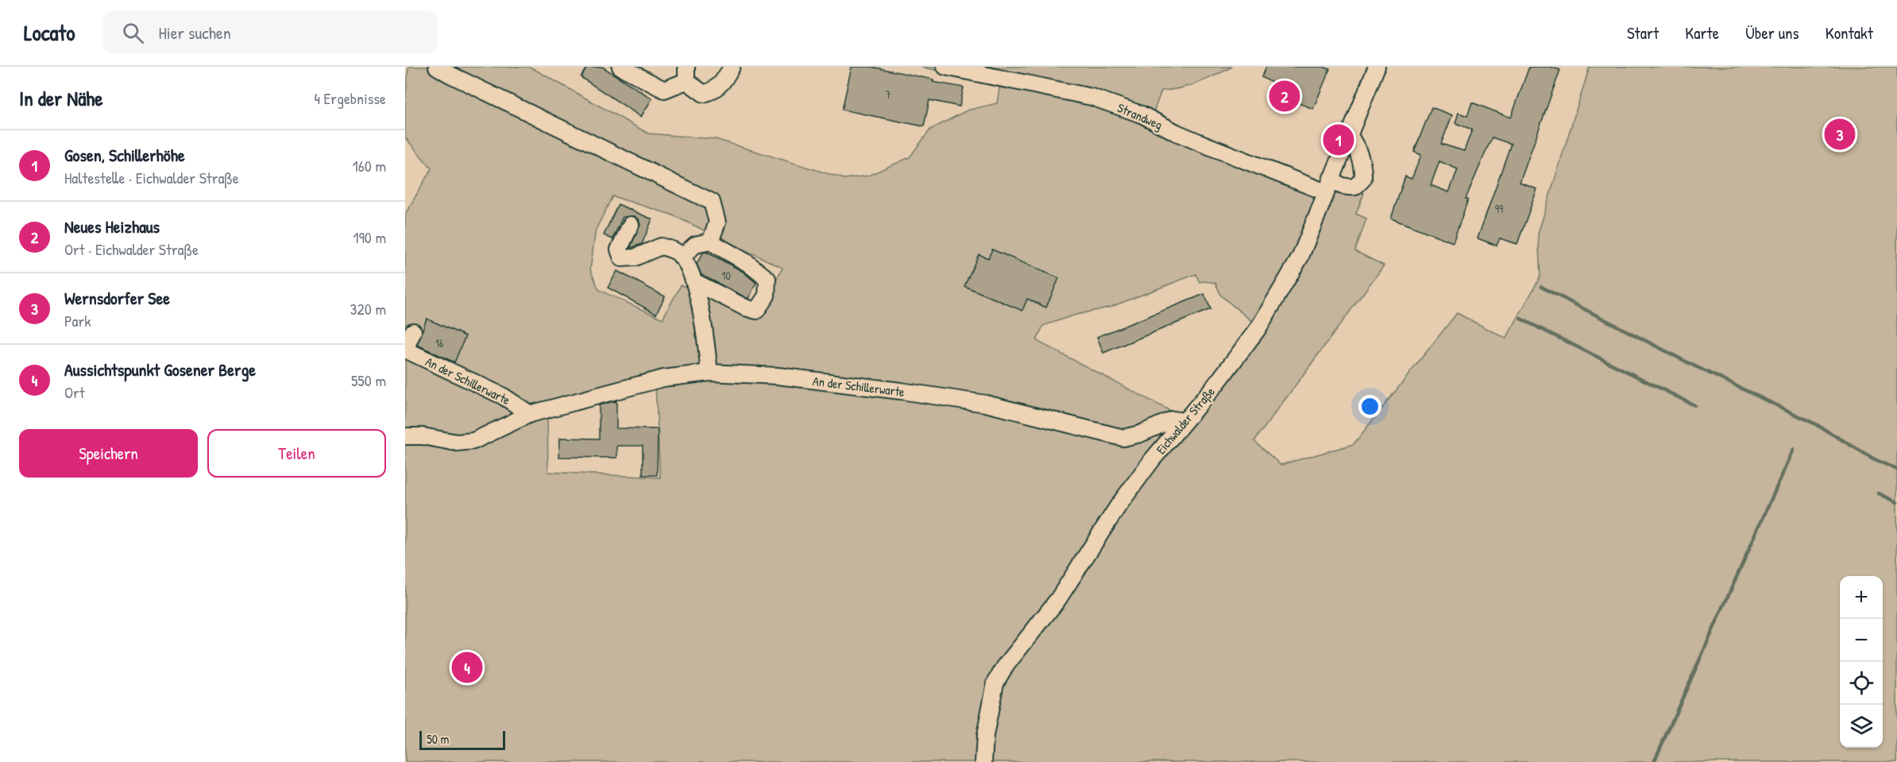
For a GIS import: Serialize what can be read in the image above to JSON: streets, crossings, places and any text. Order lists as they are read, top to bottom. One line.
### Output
{"streets":{"street":["Strandweg","An der Schillerwarte","Eichwalder Straße"]},"crossings":[["Strandweg","Eichwalder Straße"],["An der Schillerwarte","Eichwalder Straße"]],"house_numbers":["7","99","10","16"],"scale_bar":"50 m","page":{"header":"Locato","search":"Hier suchen","nav":["Start","Karte","Über uns","Kontakt"],"heading":["In der Nähe","4 Ergebnisse"],"pins":["2","3","1","4"],"list":[{"mark":"1","name":"Gosen, Schillerhöhe","note":"Haltestelle · Eichwalder Straße","value":"160 m"},{"mark":"2","name":"Neues Heizhaus","note":"Ort · Eichwalder Straße","value":"190 m"},{"mark":"3","name":"Wernsdorfer See","note":"Park","value":"320 m"},{"mark":"4","name":"Aussichtspunkt Gosener Berge","note":"Ort","value":"550 m"}],"buttons":["Speichern","Teilen"],"map_buttons":["+","−"],"scale":"50 m"}}
